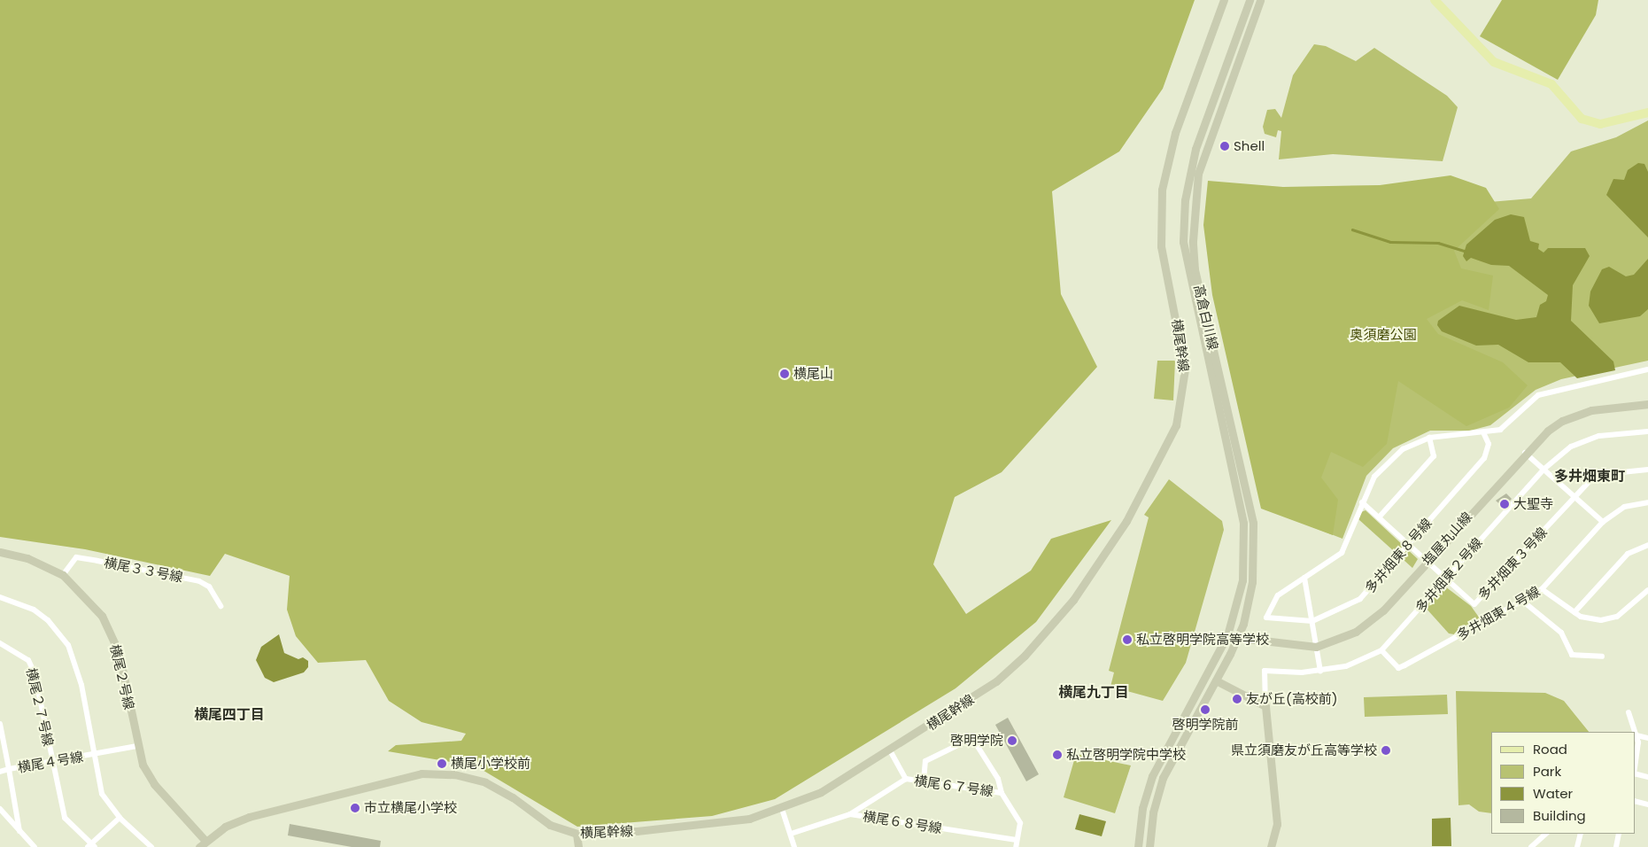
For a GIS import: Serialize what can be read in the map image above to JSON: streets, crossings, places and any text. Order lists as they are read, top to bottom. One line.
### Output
{"streets":{"street":["高倉白川線","横尾幹線","塩屋丸山線","多井畑東８号線","多井畑東３号線","横尾３３号線","多井畑東２号線","多井畑東４号線","横尾２号線","横尾２７号線","横尾４号線","横尾６７号線","横尾６８号線"]},"crossings":[["高倉白川線","塩屋丸山線"],["横尾幹線","横尾２号線"],["横尾幹線","横尾６７号線"],["塩屋丸山線","多井畑東３号線"],["多井畑東８号線","多井畑東３号線"],["多井畑東３号線","多井畑東２号線"],["横尾３３号線","横尾２号線"],["多井畑東２号線","多井畑東４号線"],["横尾２号線","横尾４号線"],["横尾２７号線","横尾４号線"],["横尾６７号線","横尾６８号線"]],"districts":["多井畑東町","横尾九丁目","横尾四丁目"],"parks":["奥須磨公園"],"places":["Shell","横尾山","大聖寺","私立啓明学院高等学校","友が丘(高校前)","啓明学院前","啓明学院","県立須磨友が丘高等学校","私立啓明学院中学校","横尾小学校前","市立横尾小学校"],"legend":["Road","Park","Water","Building"]}
